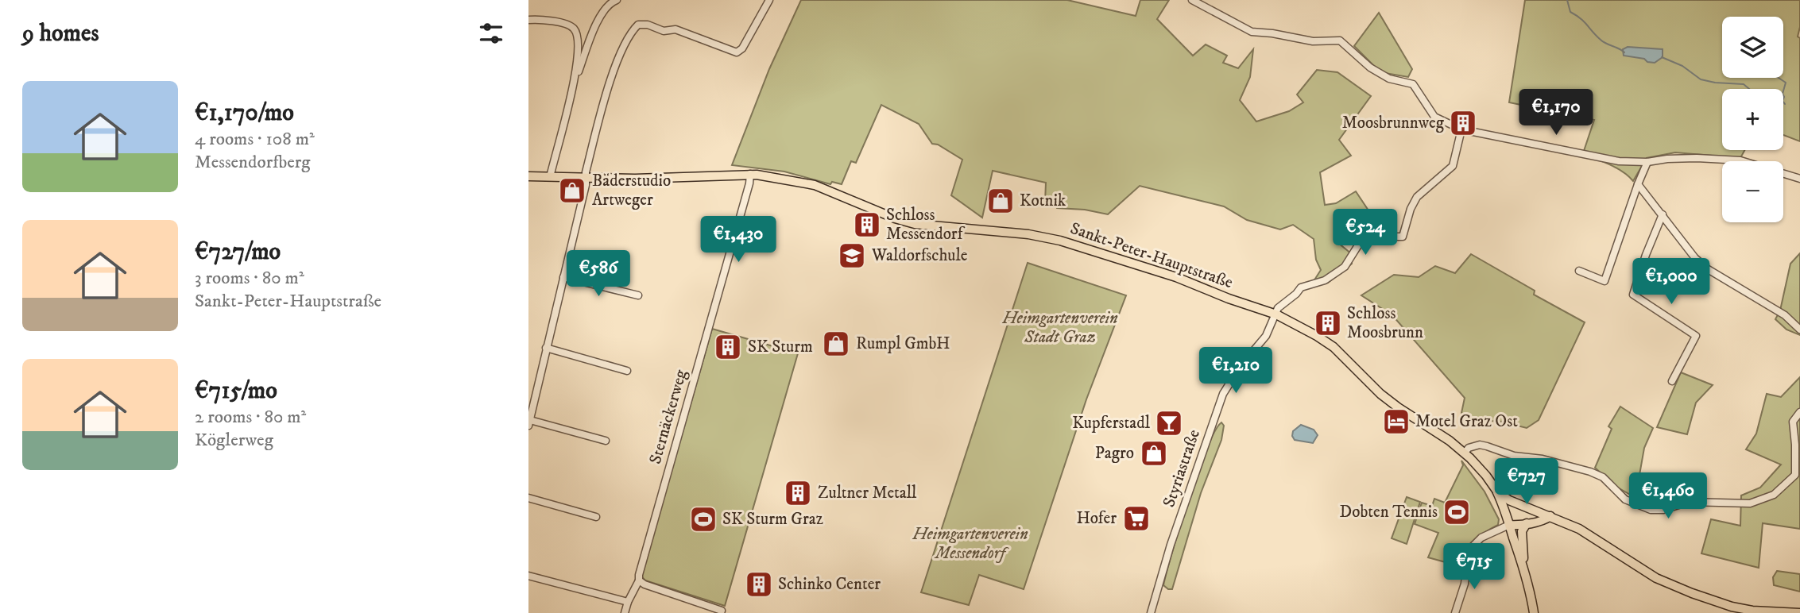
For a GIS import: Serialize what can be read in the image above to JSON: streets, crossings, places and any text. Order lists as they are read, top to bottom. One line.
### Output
{"streets":{"main road":["Sankt-Peter-Hauptstraße"],"street":["Sternäckerweg","Styriastraße"]},"crossings":[["Sankt-Peter-Hauptstraße","Sternäckerweg"],["Sankt-Peter-Hauptstraße","Styriastraße"]],"parks":["Heimgartenverein Stadt Graz","Heimgartenverein Messendorf"],"places":{"building":["Moosbrunnweg","Schloss Messendorf","Schloss Moosbrunn","SK Sturm","Zultner Metall","Schinko Center"],"shop":["Bäderstudio Artweger","Kotnik","Rumpl GmbH","Pagro"],"school or university":["Waldorfschule"],"hotel":["Motel Graz Ost"],"bar":["Kupferstadl"],"sports":["Dobten Tennis","SK Sturm Graz"],"supermarket":["Hofer"]},"page":{"heading":"9 homes","map_buttons":["+","−"],"list":[{"name":"€1,170/mo","note":"4 rooms · 108 m² · Messendorfberg"},{"name":"€727/mo","note":"3 rooms · 80 m² · Sankt-Peter-Hauptstraße"},{"name":"€715/mo","note":"2 rooms · 80 m² · Köglerweg"}],"price":["€1,170","€524","€1,430","€586","€1,000","€1,210","€727","€1,460","€715"]}}
